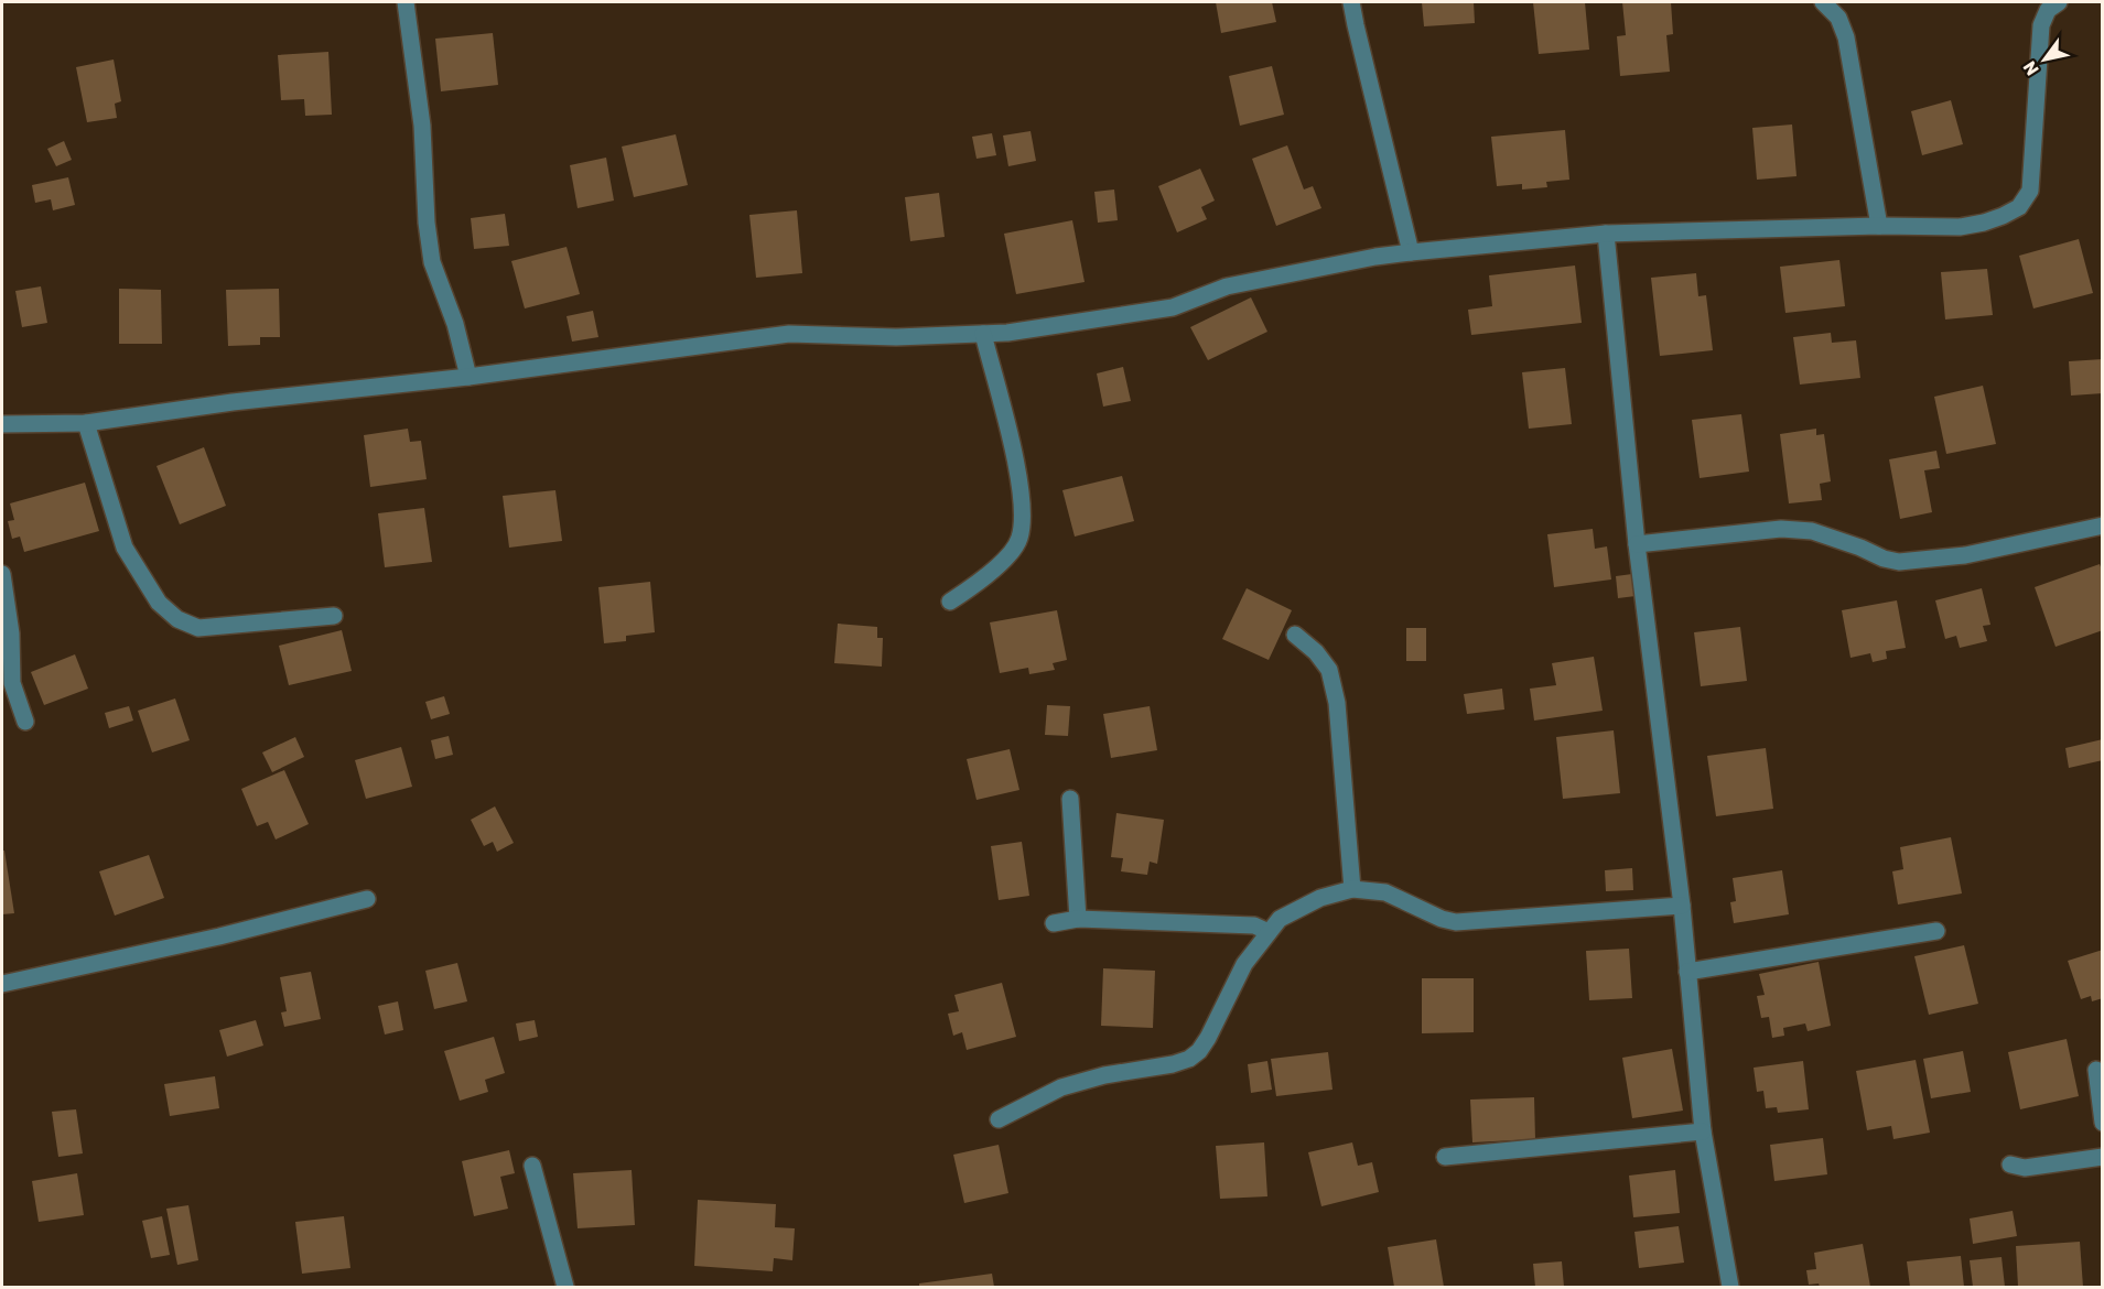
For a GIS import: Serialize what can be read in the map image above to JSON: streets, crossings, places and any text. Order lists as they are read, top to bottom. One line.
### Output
{"north":"bottom left"}
